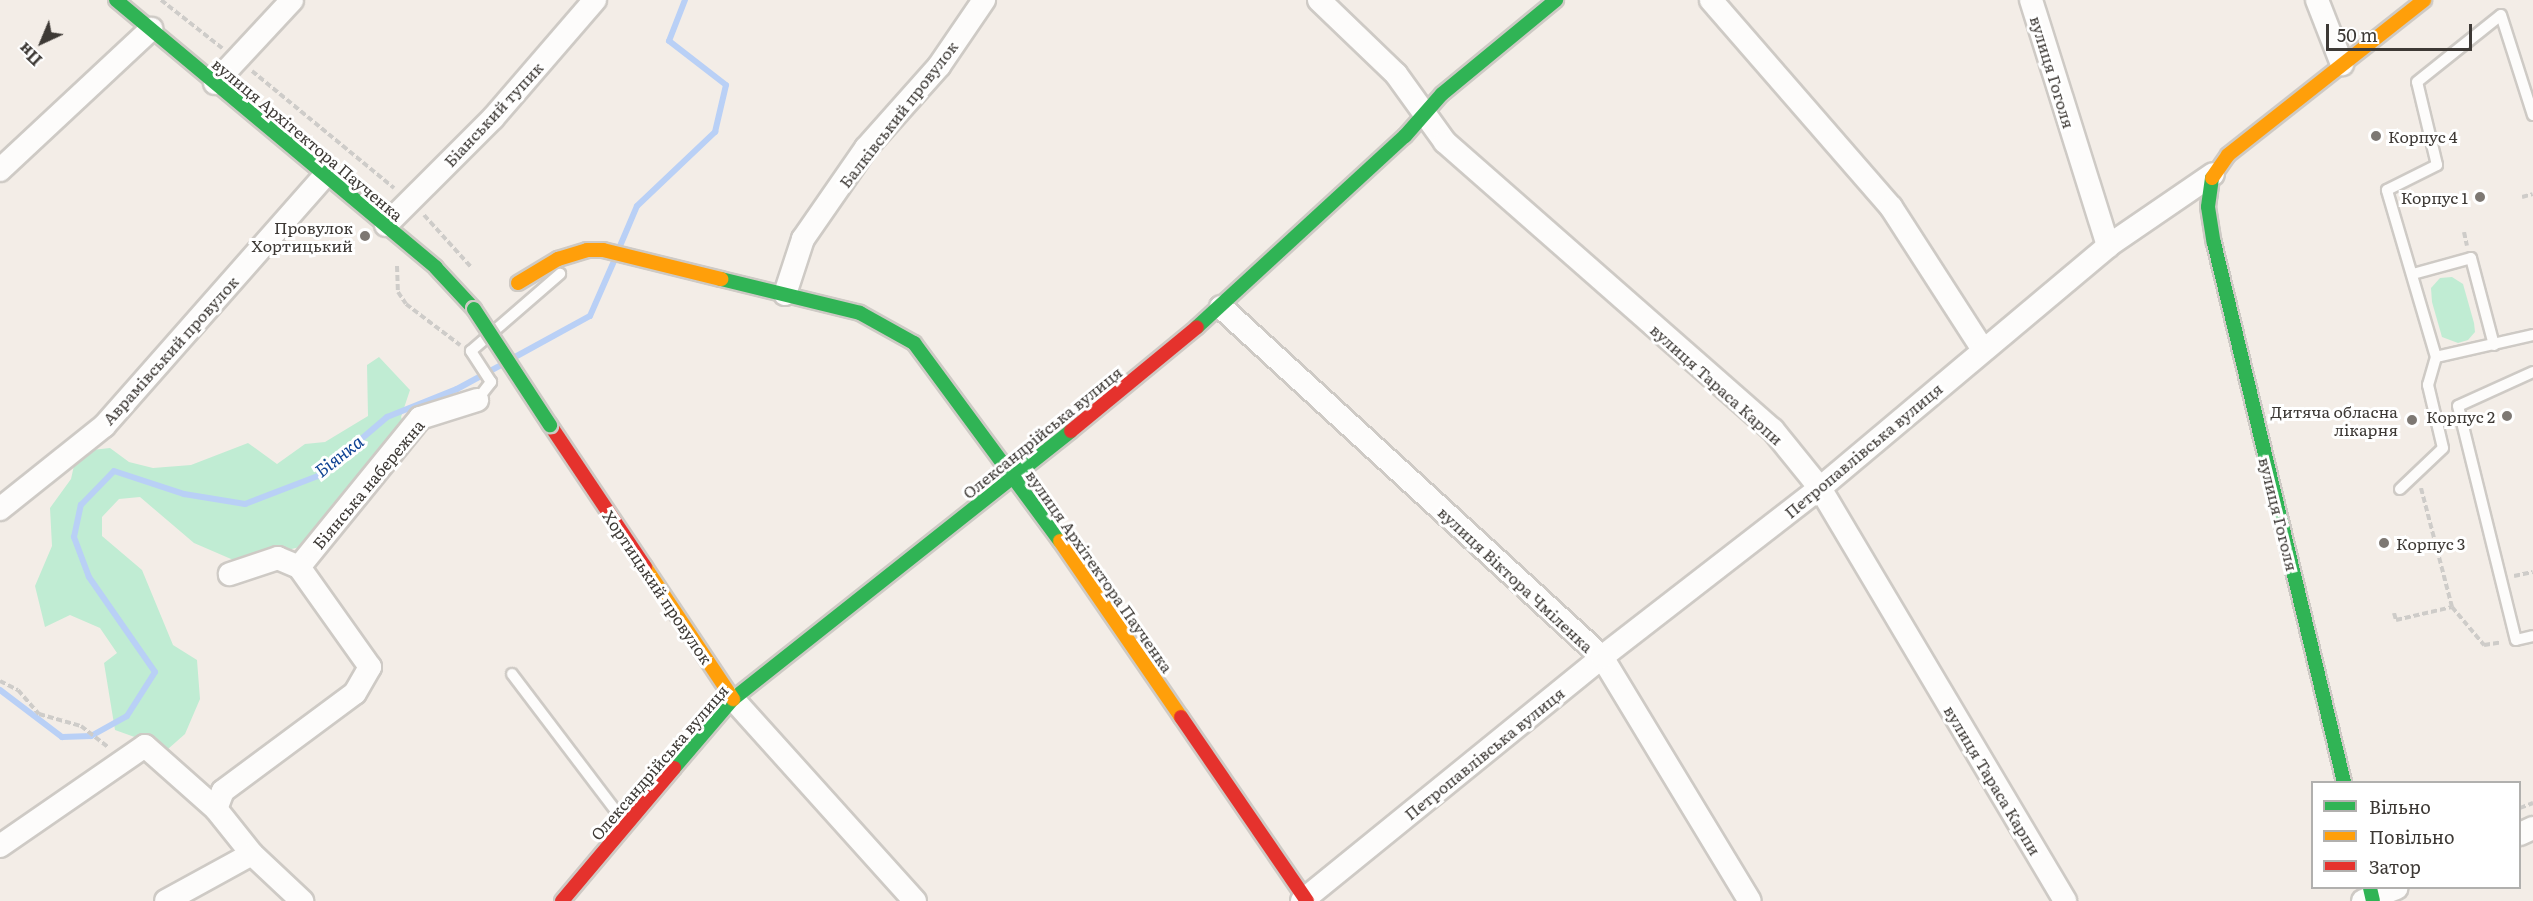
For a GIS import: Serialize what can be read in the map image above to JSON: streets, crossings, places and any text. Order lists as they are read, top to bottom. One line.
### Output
{"streets":{"street":["вулиця Гоголя","Біанський тупик","Балківський провулок","вулиця Архітектора Паученка","Аврамівський провулок","вулиця Тараса Карпи","Олександрійська вулиця","Петропавлівська вулиця","Біянська набережна","вулиця Віктора Чміленка","Хортицький провулок"]},"crossings":[["вулиця Гоголя","Петропавлівська вулиця"],["Біанський тупик","вулиця Архітектора Паученка"],["Балківський провулок","вулиця Архітектора Паученка"],["вулиця Архітектора Паученка","Аврамівський провулок"],["вулиця Архітектора Паученка","Олександрійська вулиця"],["вулиця Архітектора Паученка","Петропавлівська вулиця"],["вулиця Архітектора Паученка","Хортицький провулок"],["вулиця Тараса Карпи","Олександрійська вулиця"],["вулиця Тараса Карпи","Петропавлівська вулиця"],["Олександрійська вулиця","вулиця Віктора Чміленка"],["Олександрійська вулиця","Хортицький провулок"],["Петропавлівська вулиця","вулиця Віктора Чміленка"]],"water":["Біянка"],"places":["Корпус 4","Корпус 1","Провулок Хортицький","Корпус 2","Дитяча обласна лікарня","Корпус 3"],"legend":["Вільно","Повільно","Затор"],"scale_bar":"50 m","north":"bottom left"}
